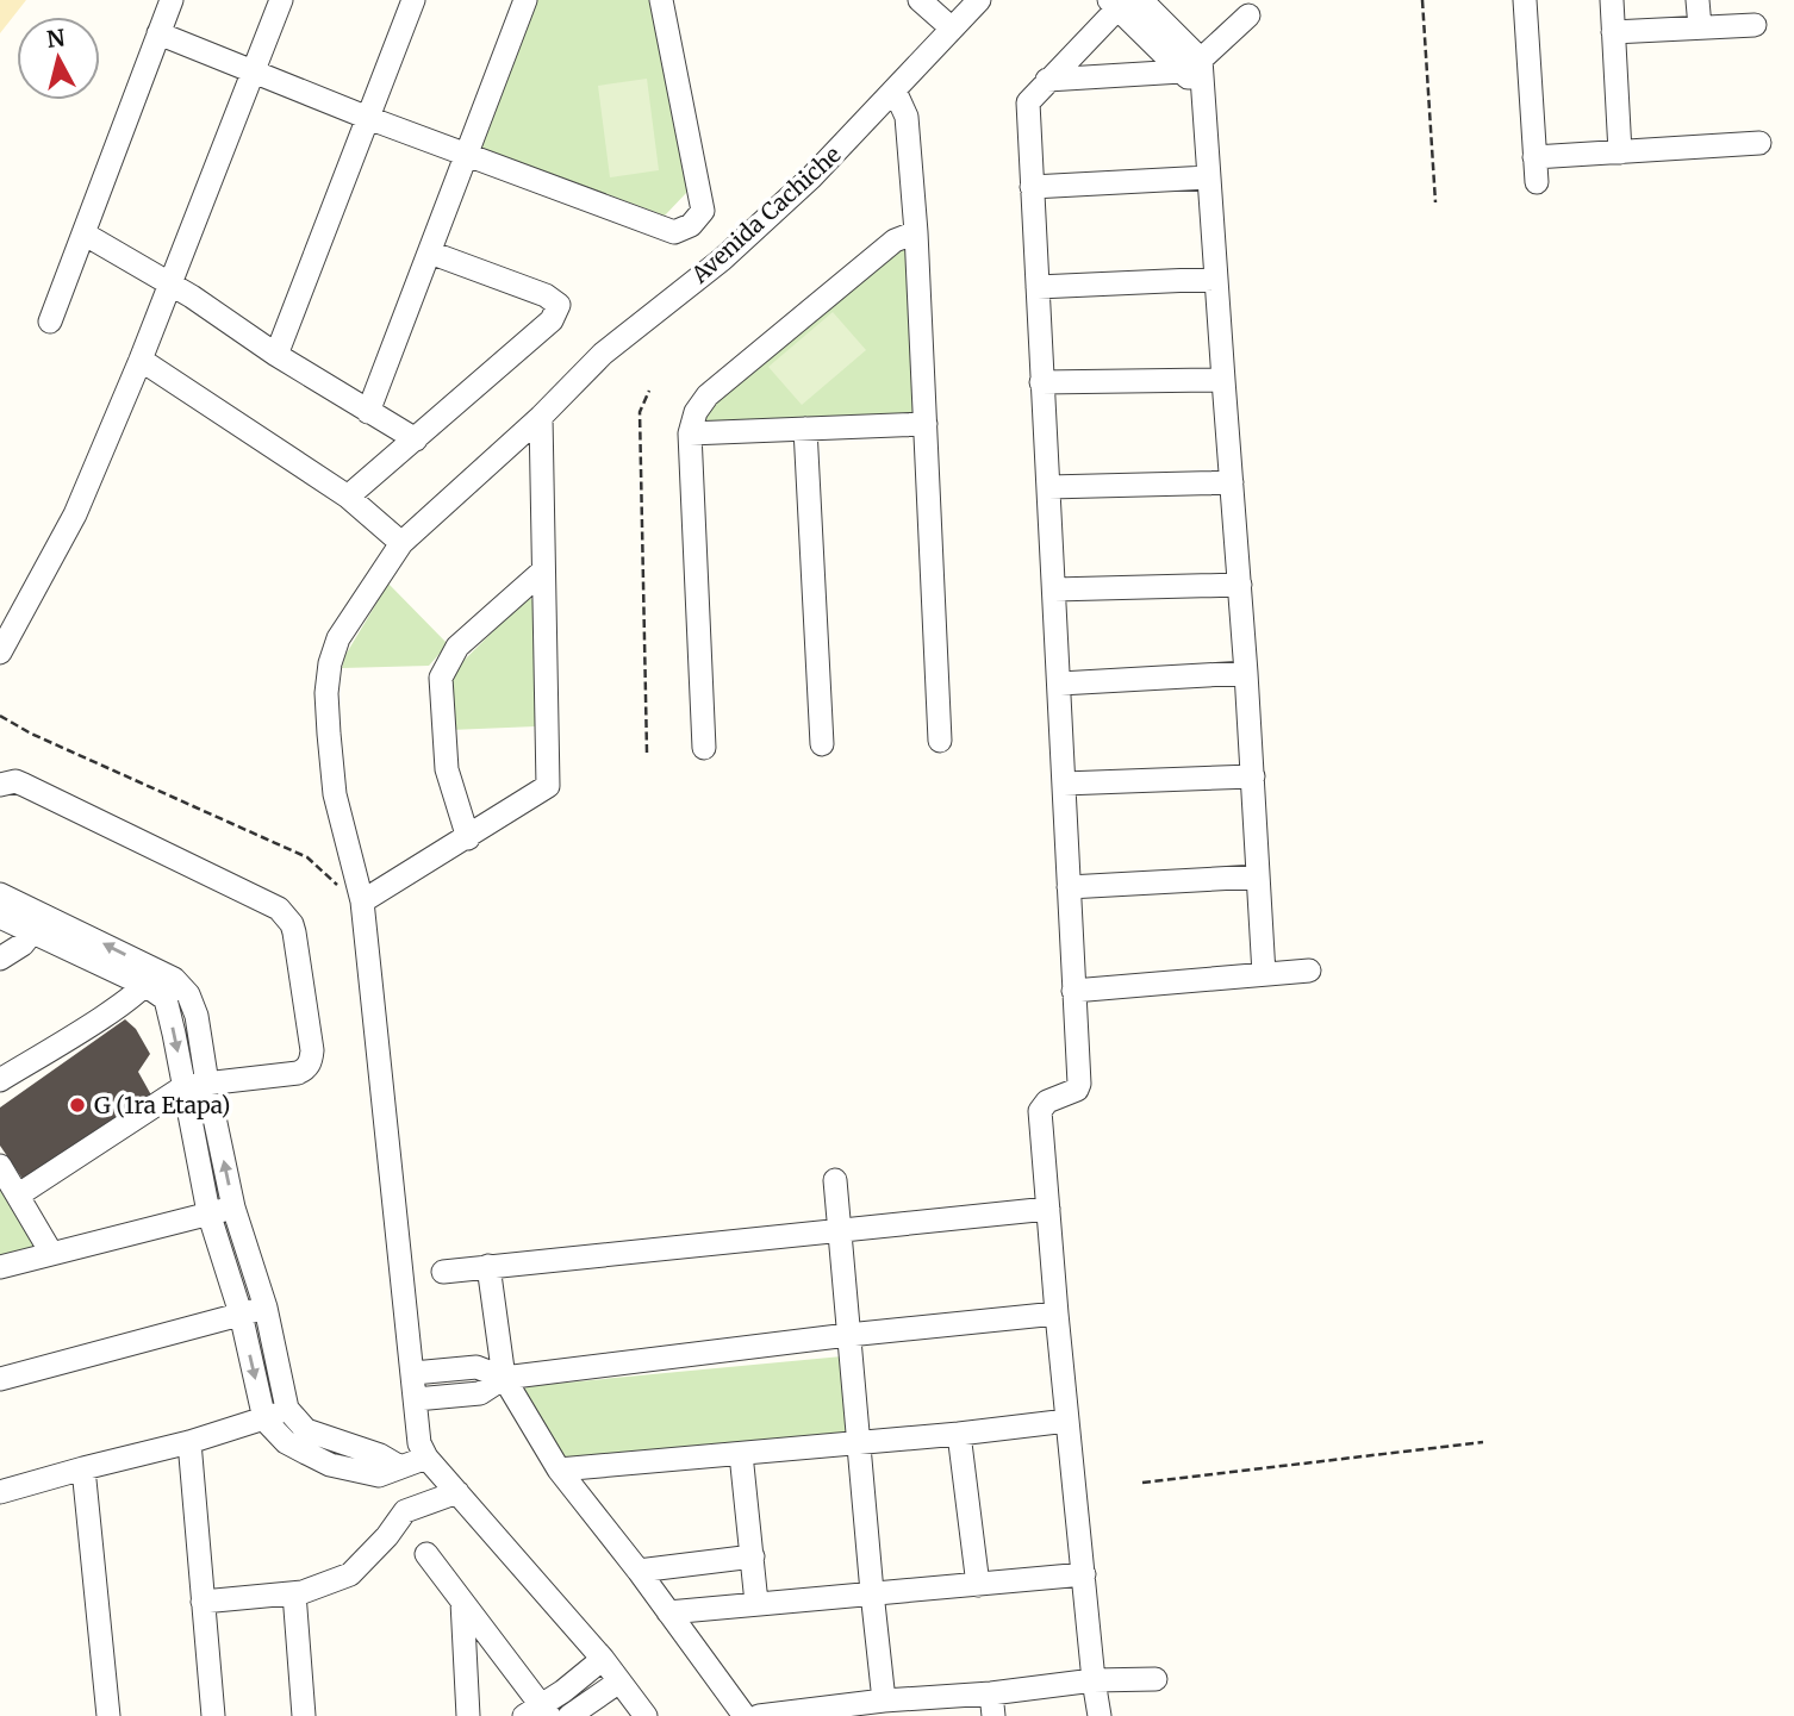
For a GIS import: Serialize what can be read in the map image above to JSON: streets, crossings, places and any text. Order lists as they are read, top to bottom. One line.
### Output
{"streets":{"street":["Avenida Cachiche"]},"places":["G (1ra Etapa)"],"north":"top"}
